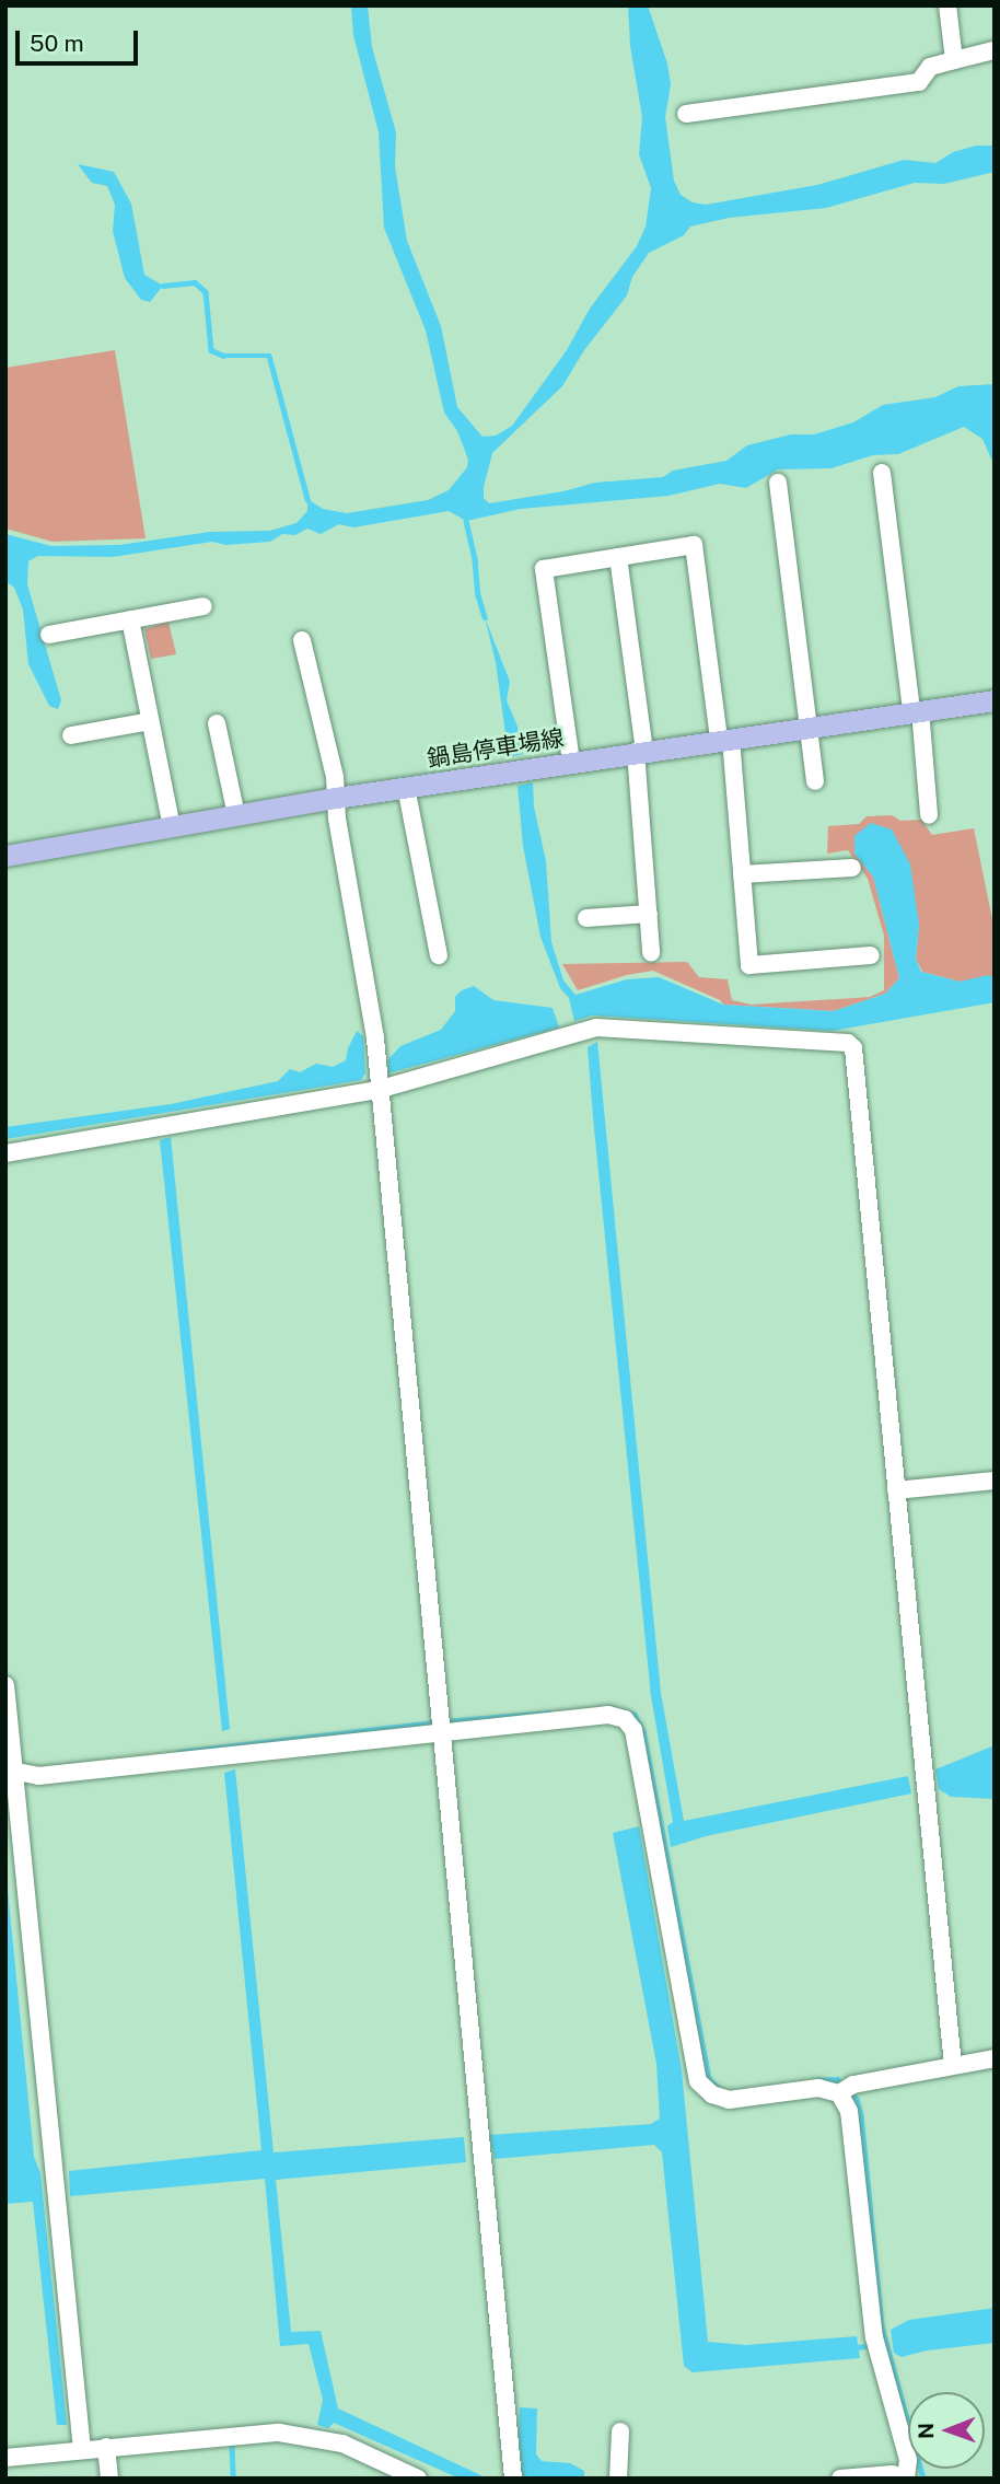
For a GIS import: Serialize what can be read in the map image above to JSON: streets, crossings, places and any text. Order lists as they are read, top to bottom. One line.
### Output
{"streets":{"main road":["鍋島停車場線"]},"scale_bar":"50 m","north":"left"}
